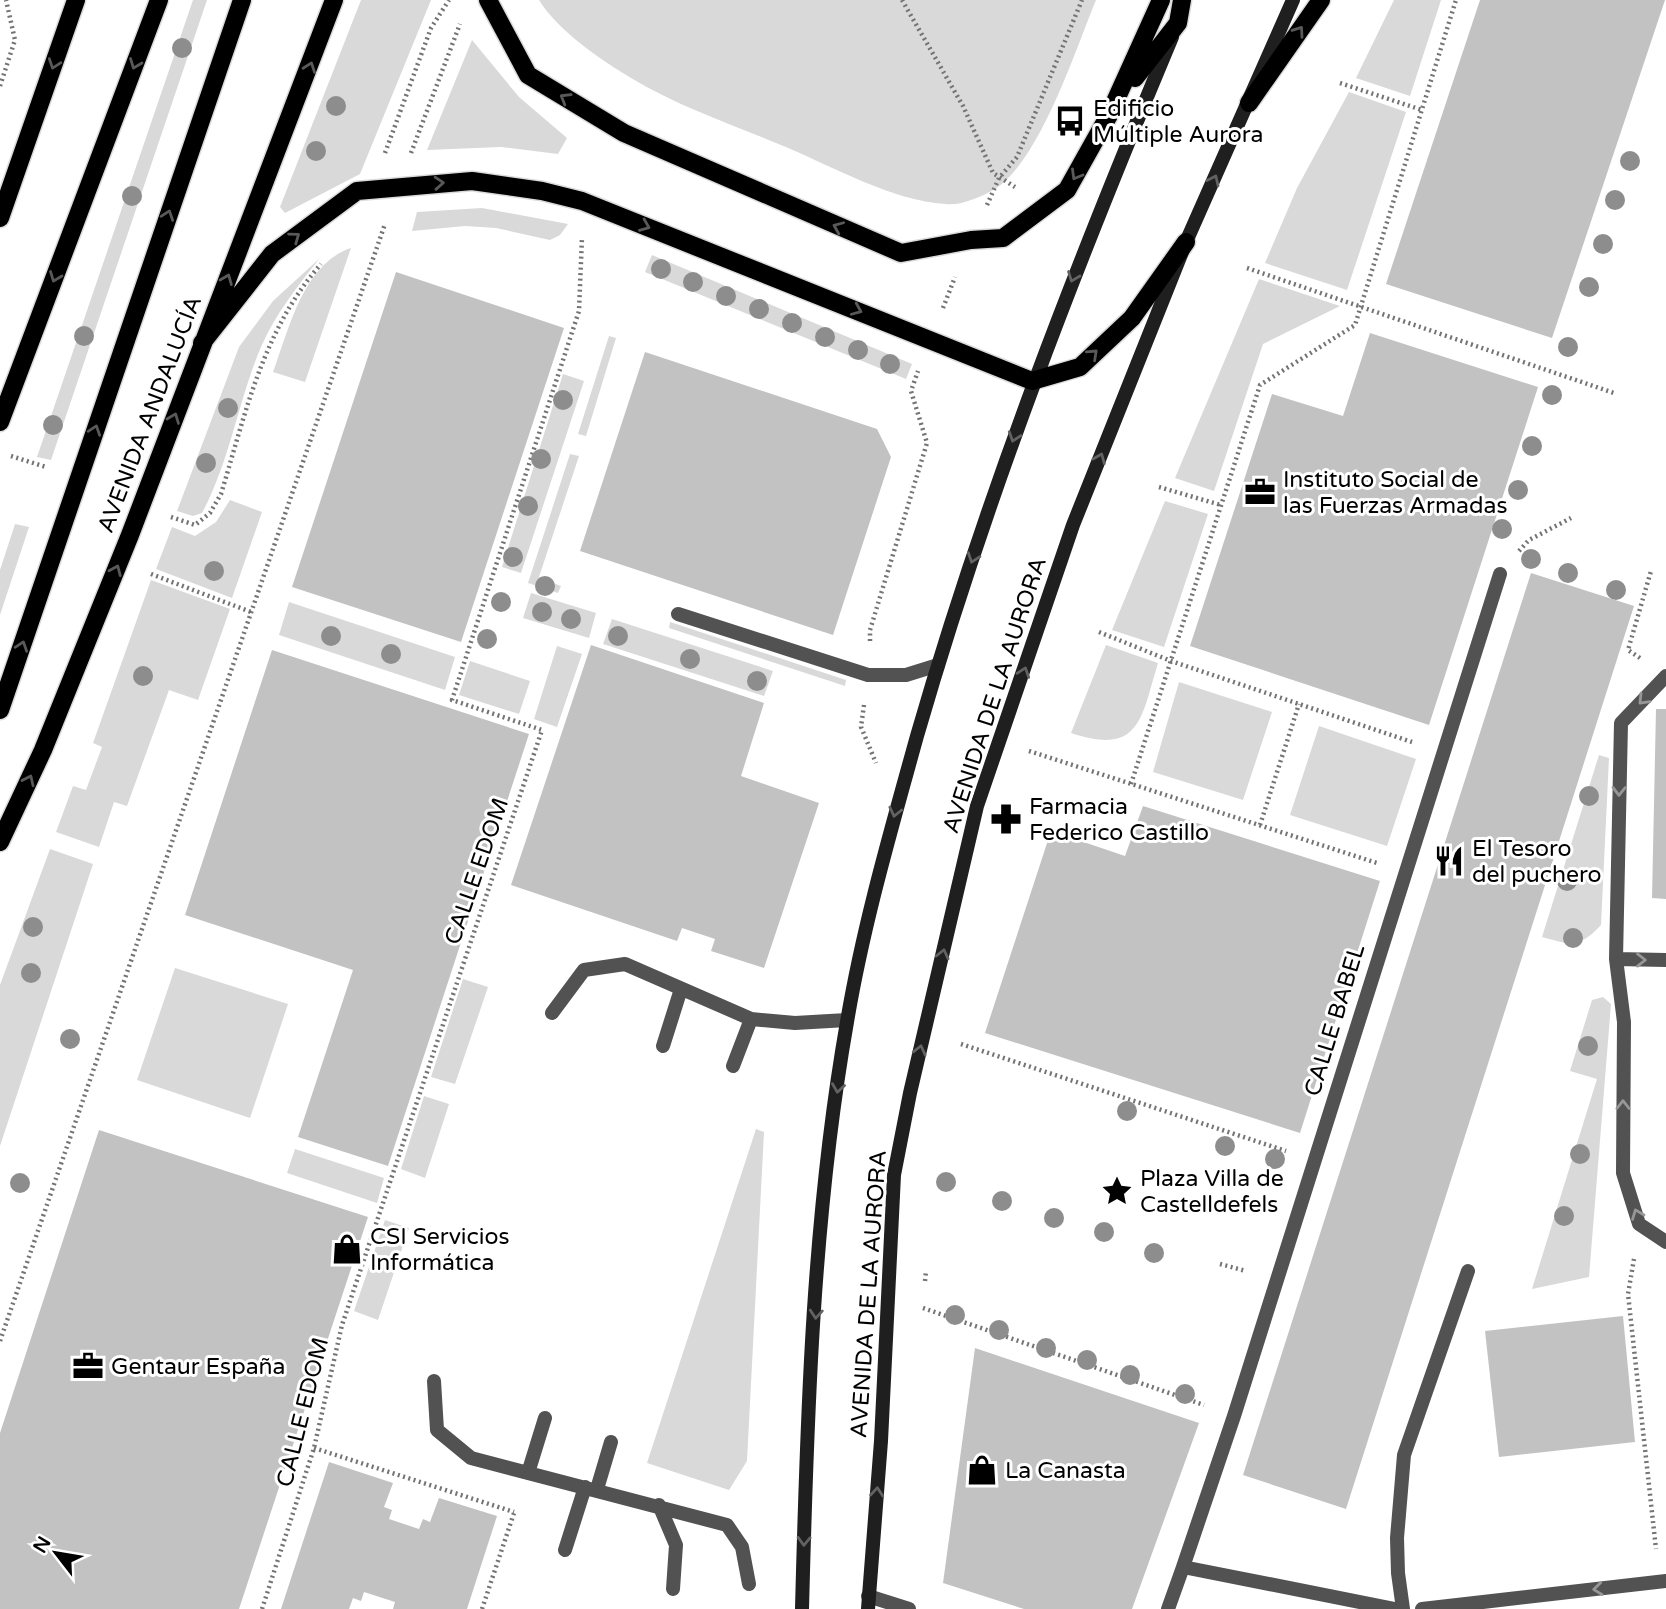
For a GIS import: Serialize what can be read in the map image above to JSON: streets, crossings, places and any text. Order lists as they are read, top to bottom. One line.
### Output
{"streets":{"main road":["AVENIDA ANDALUCÍA","AVENIDA DE LA AURORA"],"street":["CALLE BABEL"],"path":["CALLE EDOM"]},"places":{"bus stop":["Edificio Múltiple Aurora"],"office":["Instituto Social de las Fuerzas Armadas","Gentaur España"],"pharmacy":["Farmacia Federico Castillo"],"restaurant":["El Tesoro del puchero"],"place":["Plaza Villa de Castelldefels"],"shop":["CSI Servicios Informática","La Canasta"]},"north":"top left"}
